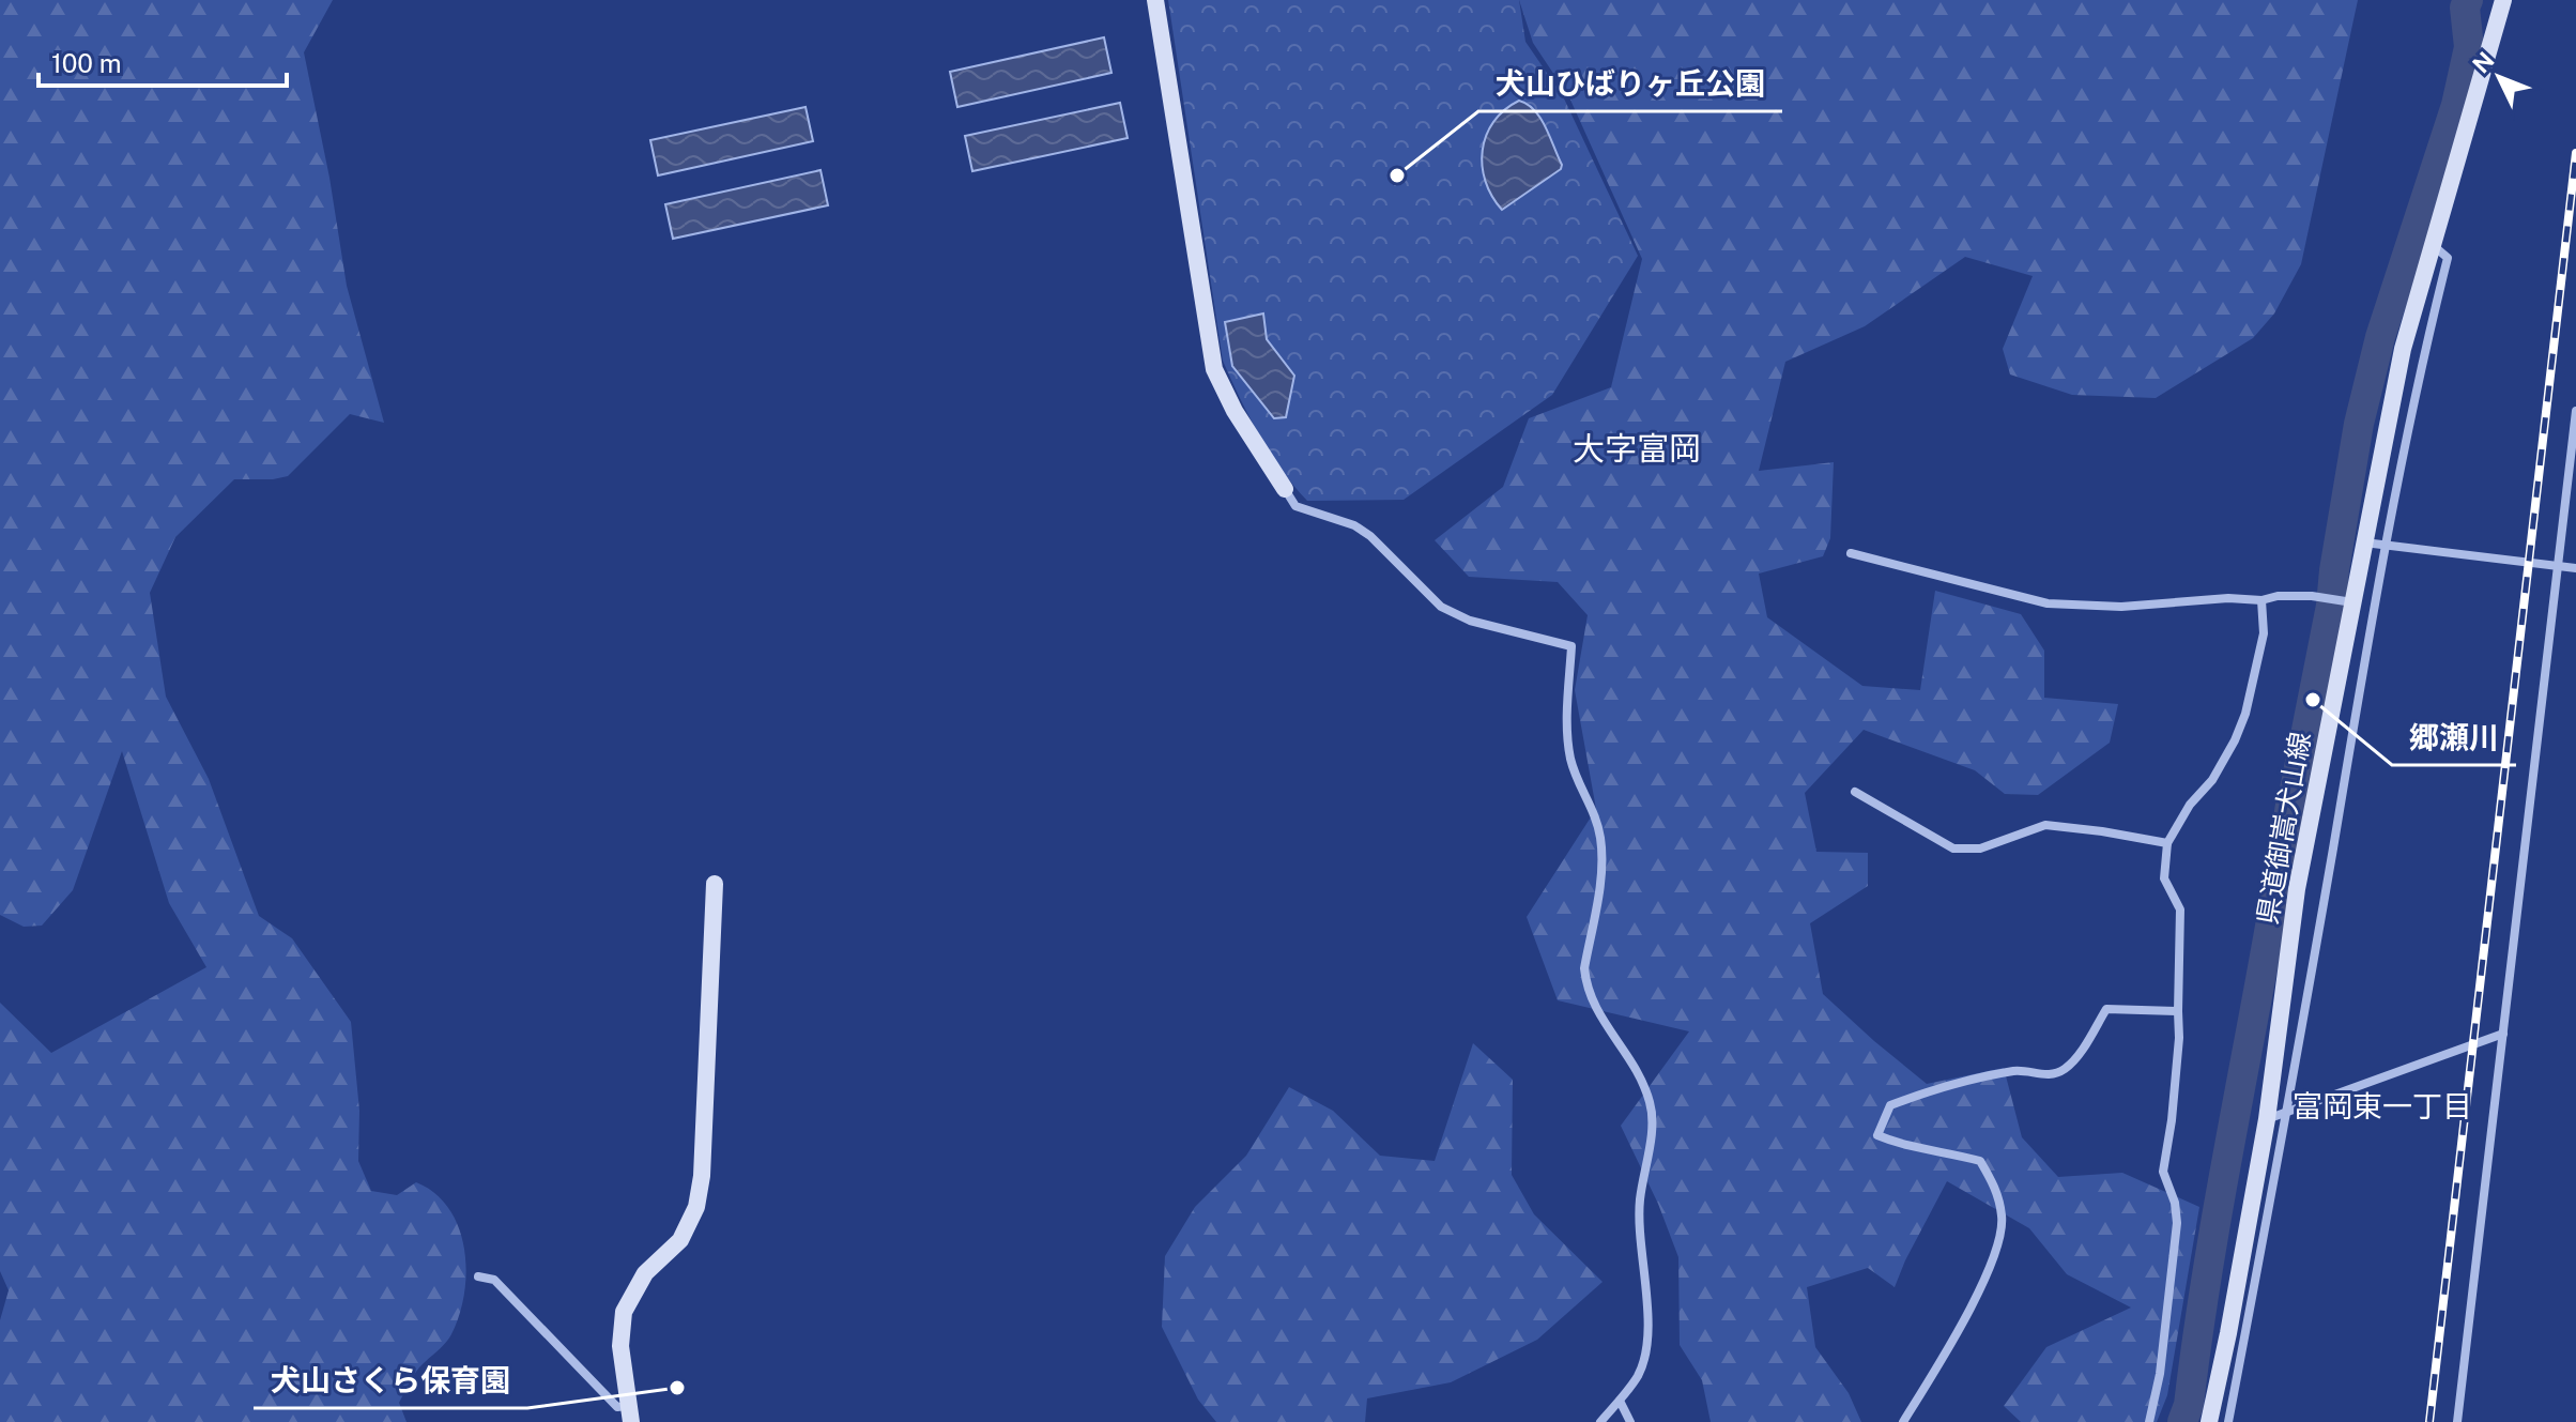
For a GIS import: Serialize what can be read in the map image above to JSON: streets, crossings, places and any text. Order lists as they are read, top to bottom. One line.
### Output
{"streets":{"main road":["県道御嵩犬山線"]},"districts":["大字富岡","富岡東一丁目"],"places":["犬山ひばりヶ丘公園","郷瀬川","犬山さくら保育園"],"scale_bar":"100 m","north":"top left"}
